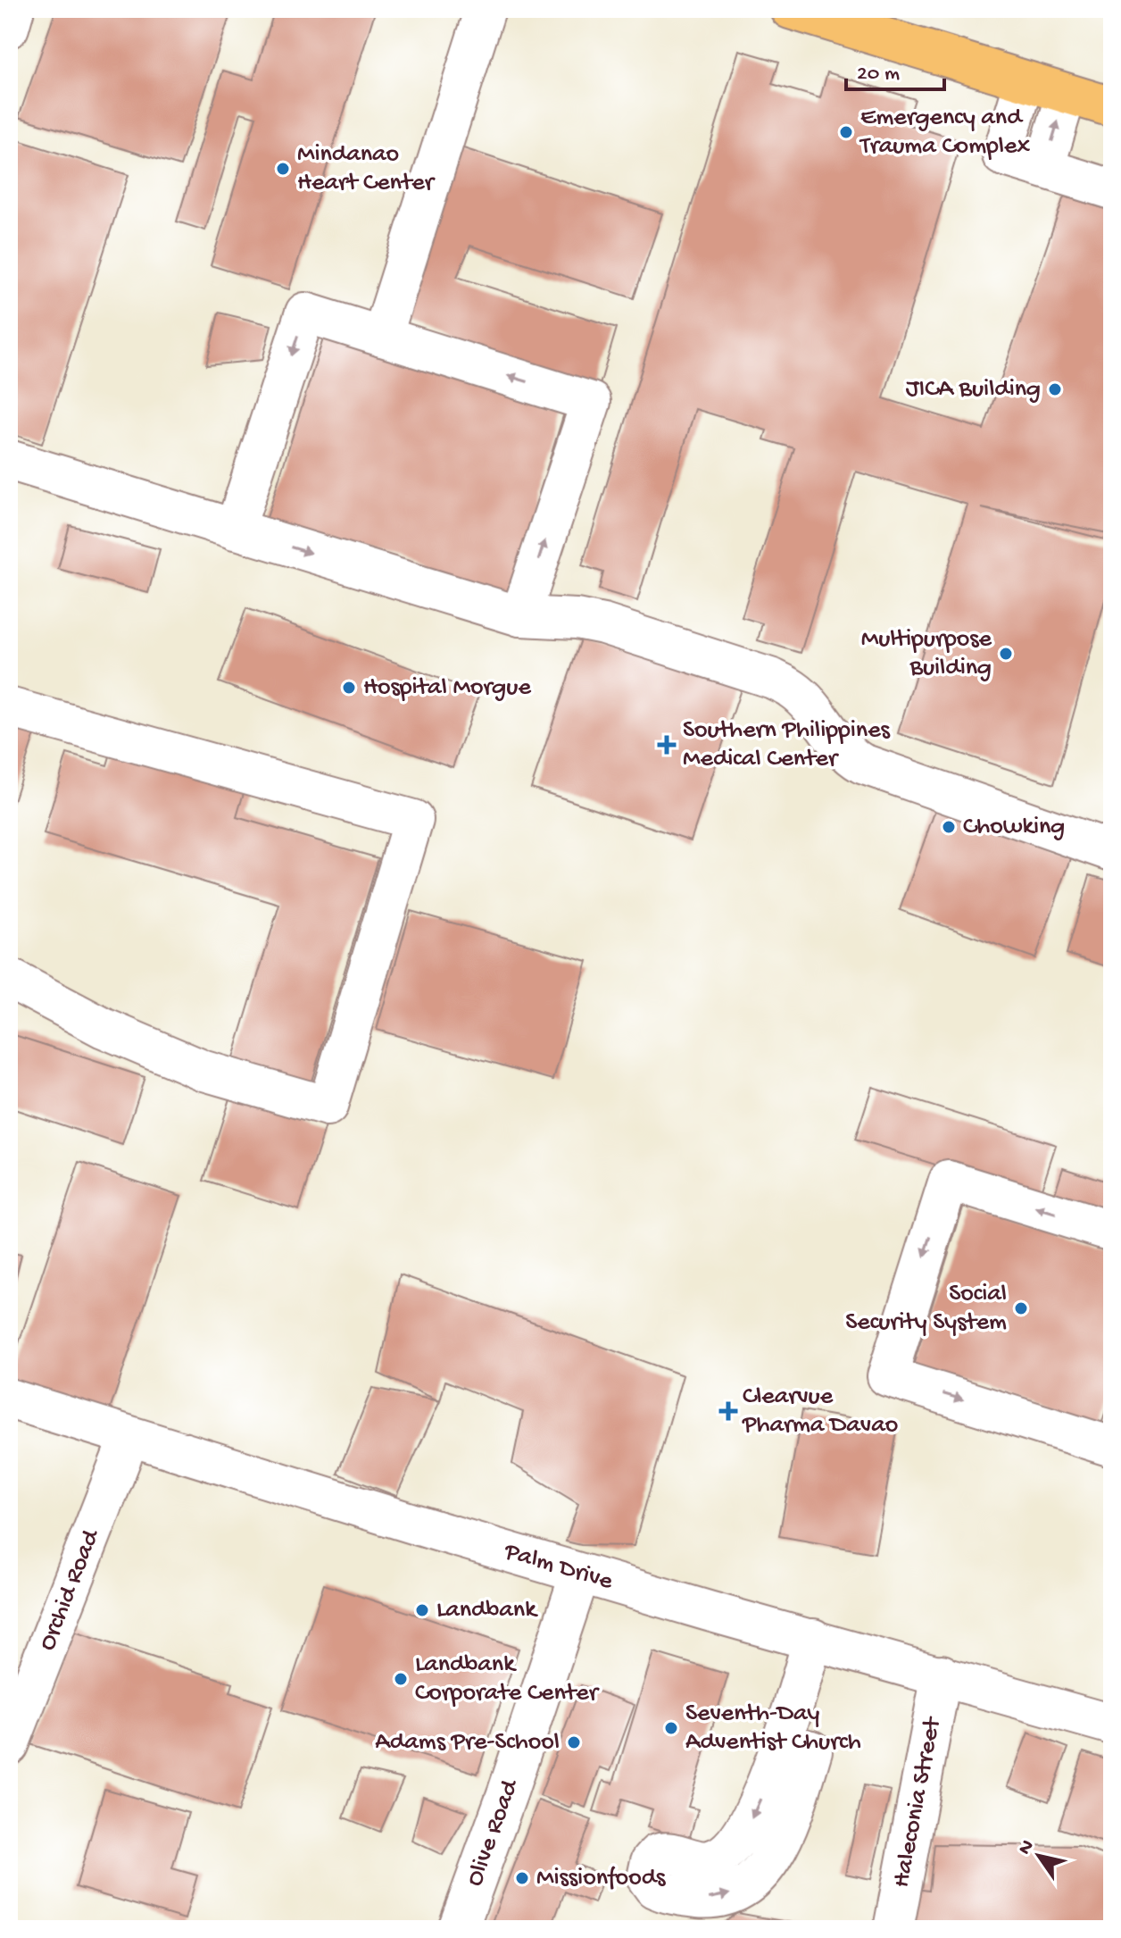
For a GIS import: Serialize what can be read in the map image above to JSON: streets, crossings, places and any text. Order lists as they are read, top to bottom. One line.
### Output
{"streets":{"street":["Palm Drive","Orchid Road","Haleconia Street","Olive Road"]},"crossings":[["Palm Drive","Orchid Road"],["Palm Drive","Haleconia Street"],["Palm Drive","Olive Road"]],"places":{"other":["Emergency and Trauma Complex","Mindanao Heart Center","JICA Building","Multipurpose Building","Hospital Morgue","Chowking","Social Security System","Landbank","Landbank Corporate Center","Seventh-Day Adventist Church","Adams Pre-School","Missionfoods"],"health":["Southern Philippines Medical Center","Clearvue Pharma Davao"]},"scale_bar":"20 m","north":"top left"}
